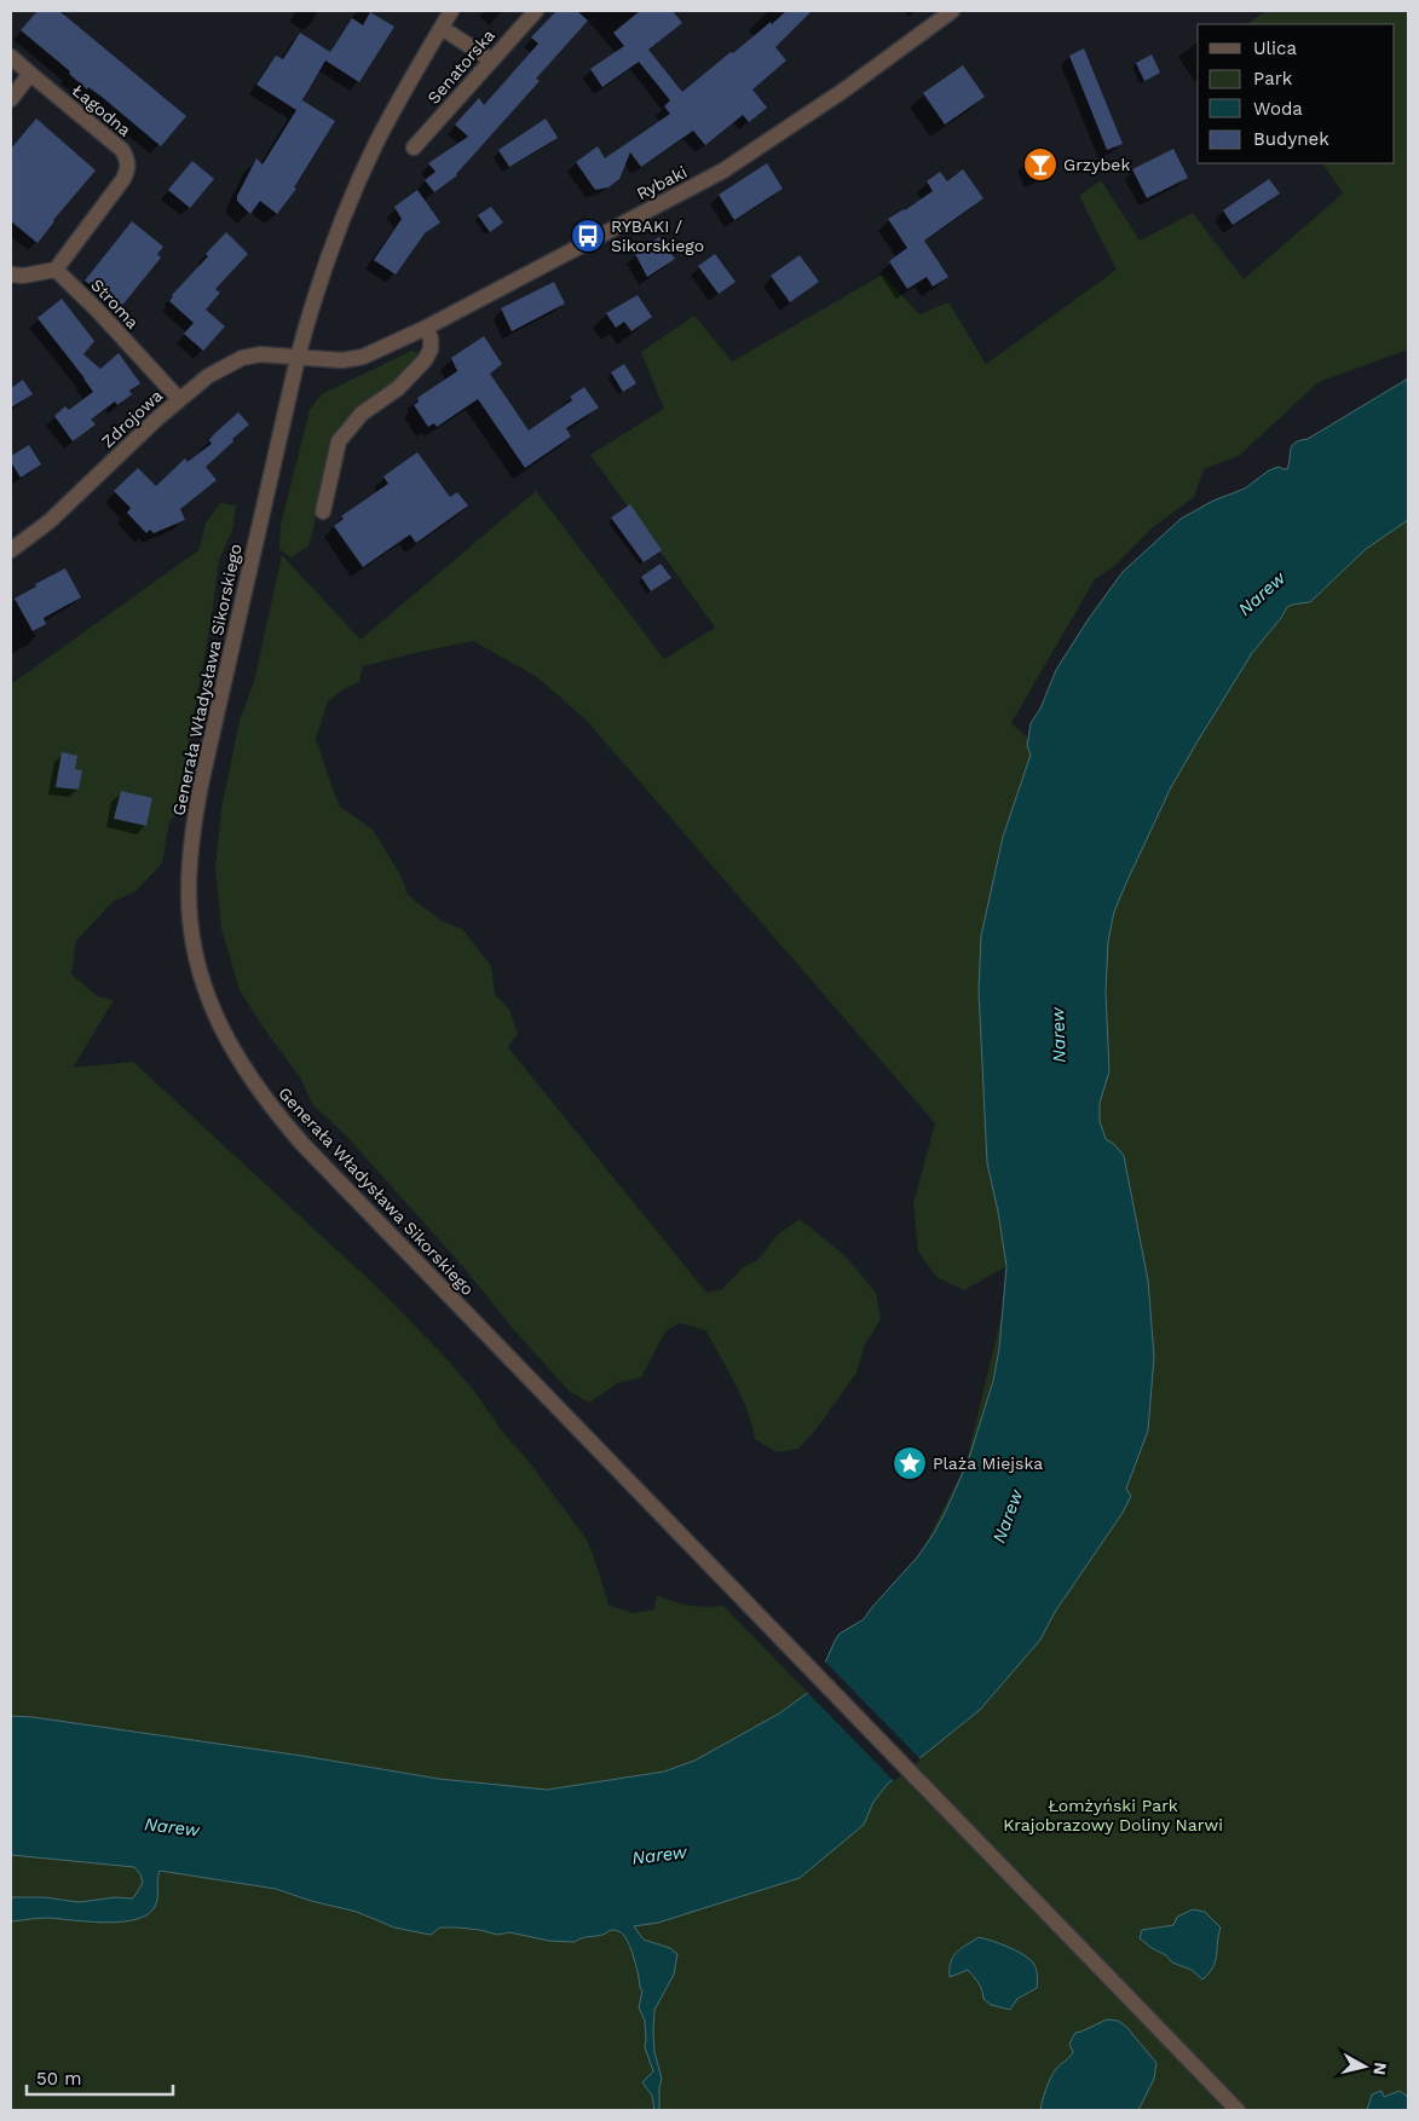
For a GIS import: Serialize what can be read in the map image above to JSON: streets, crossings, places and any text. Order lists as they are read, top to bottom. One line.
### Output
{"streets":{"street":["Senatorska","Łagodna","Rybaki","Stroma","Zdrojowa","Generała Władysława Sikorskiego"]},"crossings":[["Łagodna","Stroma"],["Rybaki","Zdrojowa"],["Rybaki","Generała Władysława Sikorskiego"],["Stroma","Zdrojowa"],["Zdrojowa","Generała Władysława Sikorskiego"]],"water":["Narew"],"parks":["Łomżyński Park Krajobrazowy Doliny Narwi"],"places":{"bar":["Grzybek"],"bus stop":["RYBAKI / Sikorskiego"],"place":["Plaża Miejska"]},"legend":["Ulica","Park","Woda","Budynek"],"scale_bar":"50 m","north":"right"}
